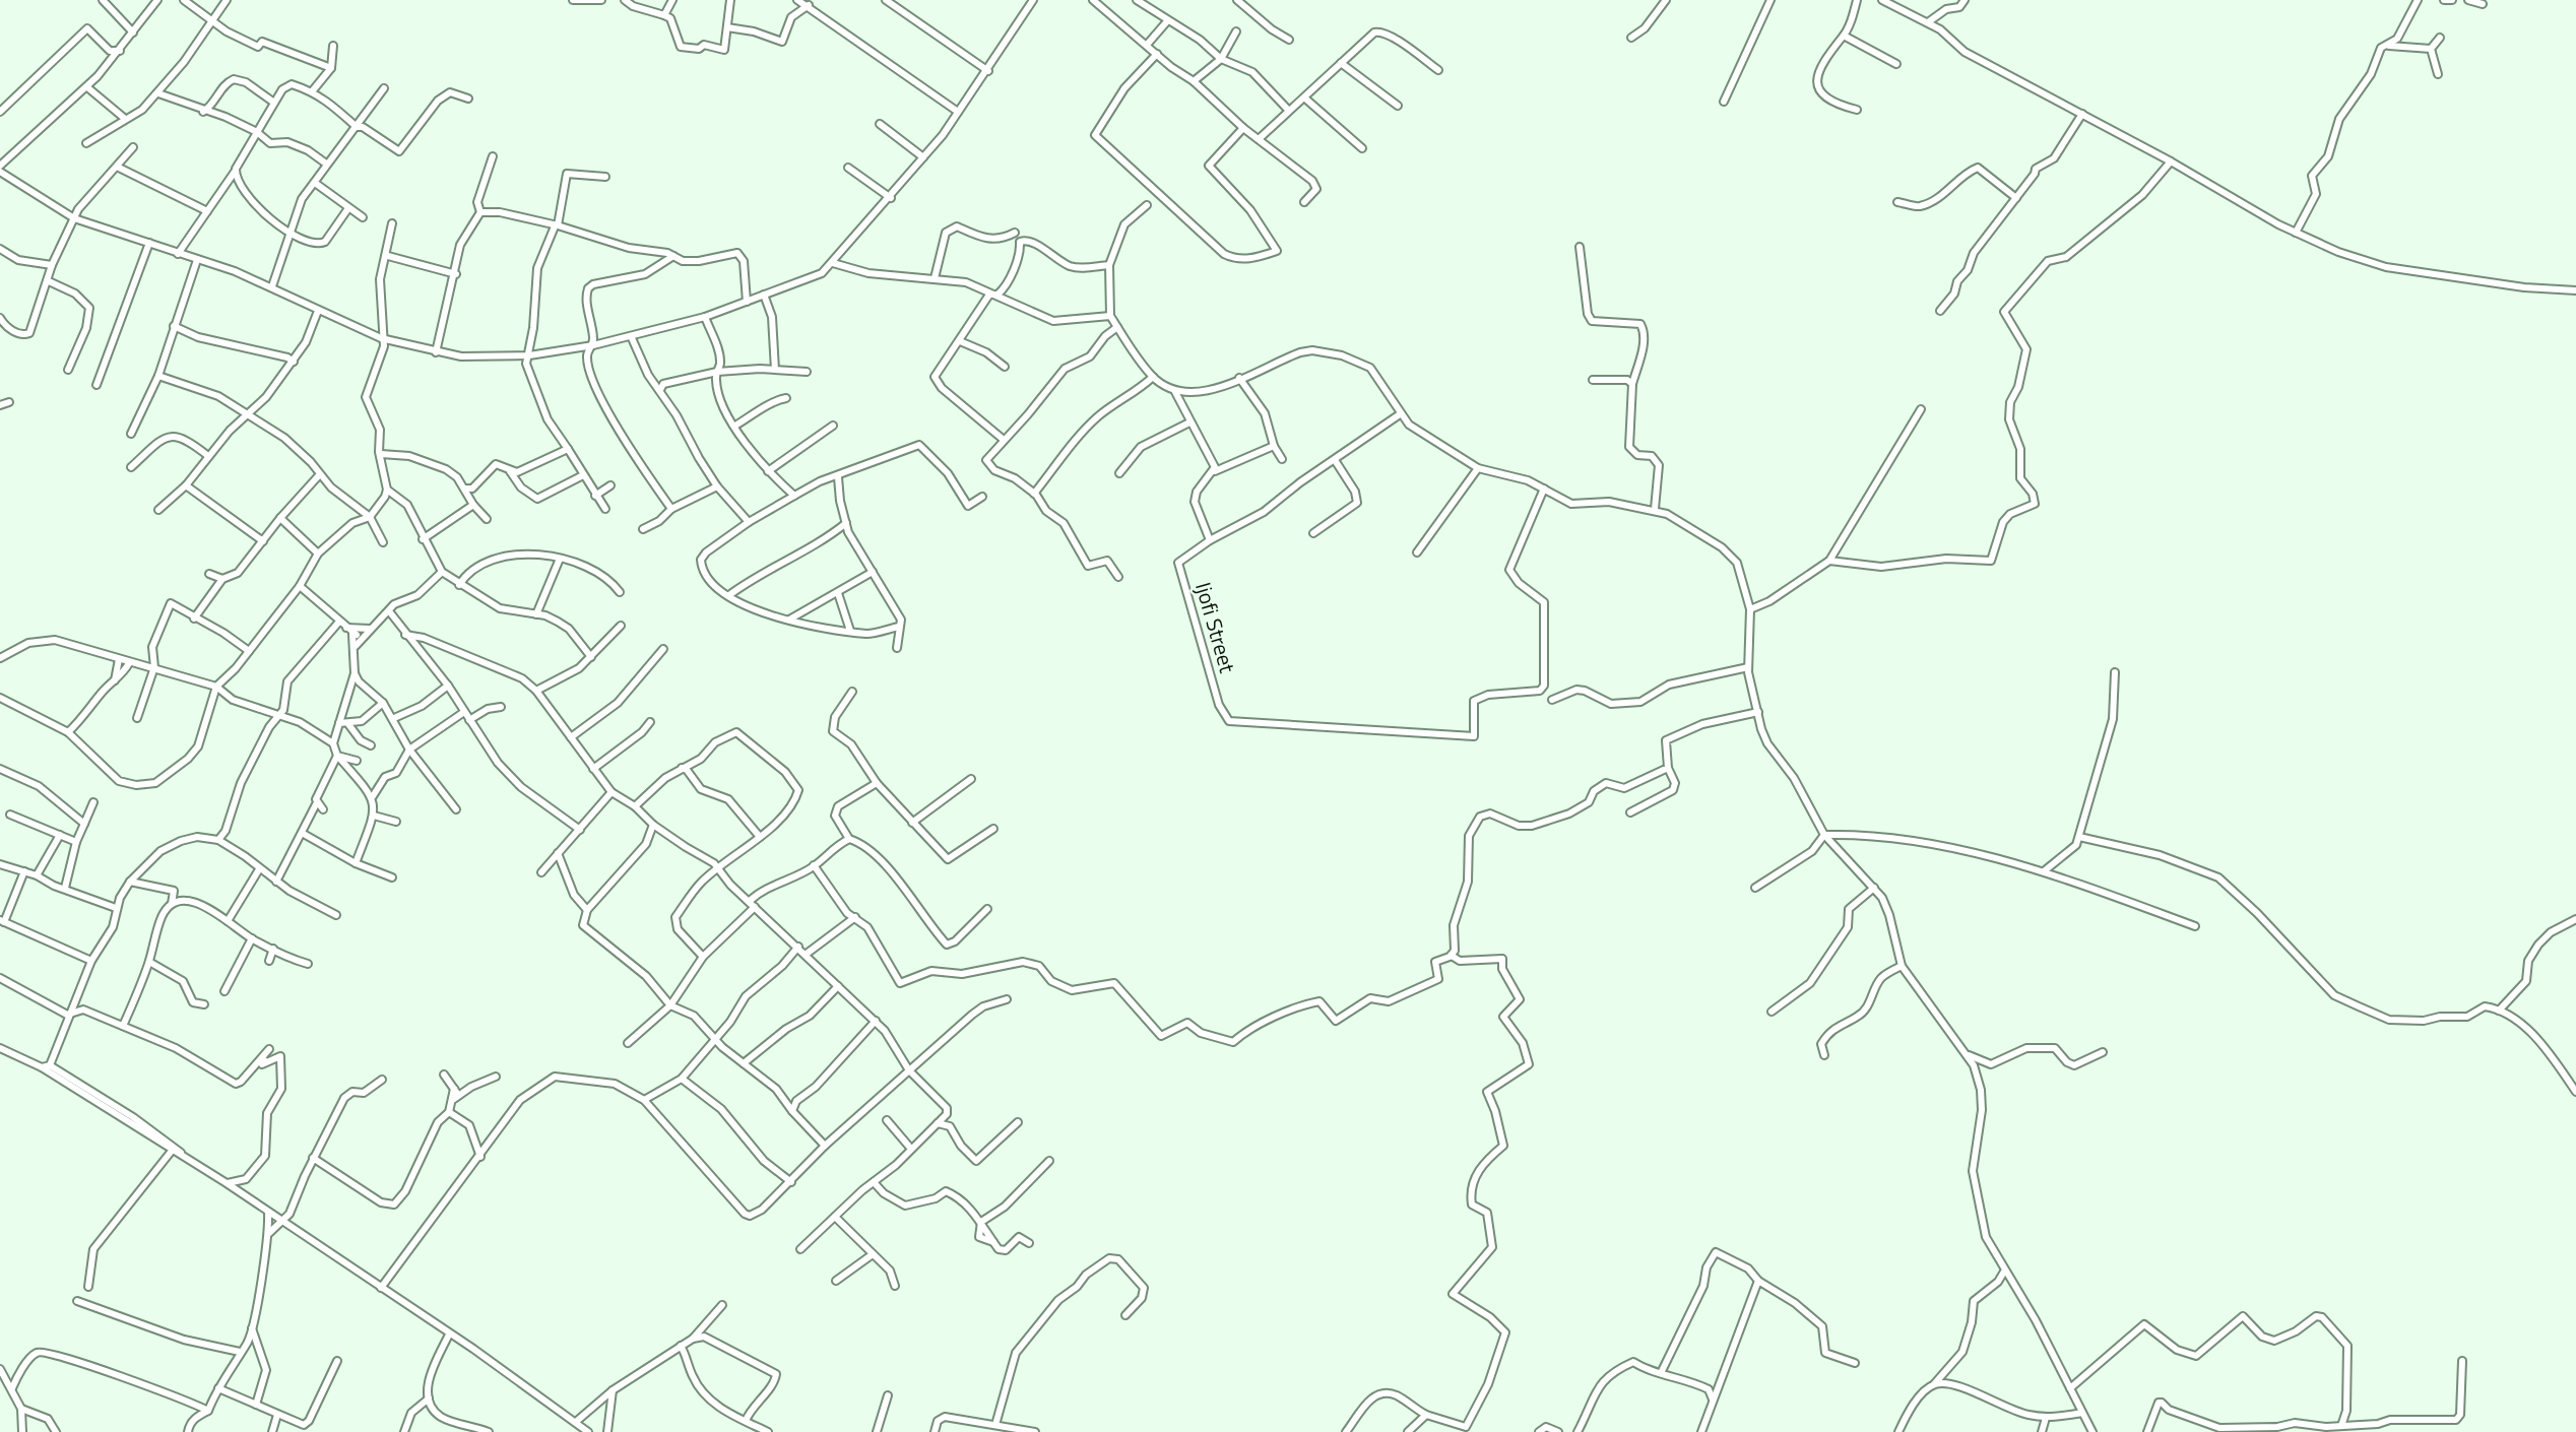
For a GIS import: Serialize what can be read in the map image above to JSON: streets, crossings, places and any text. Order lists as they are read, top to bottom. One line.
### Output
{"streets":{"street":["Ijofi Street"]}}
